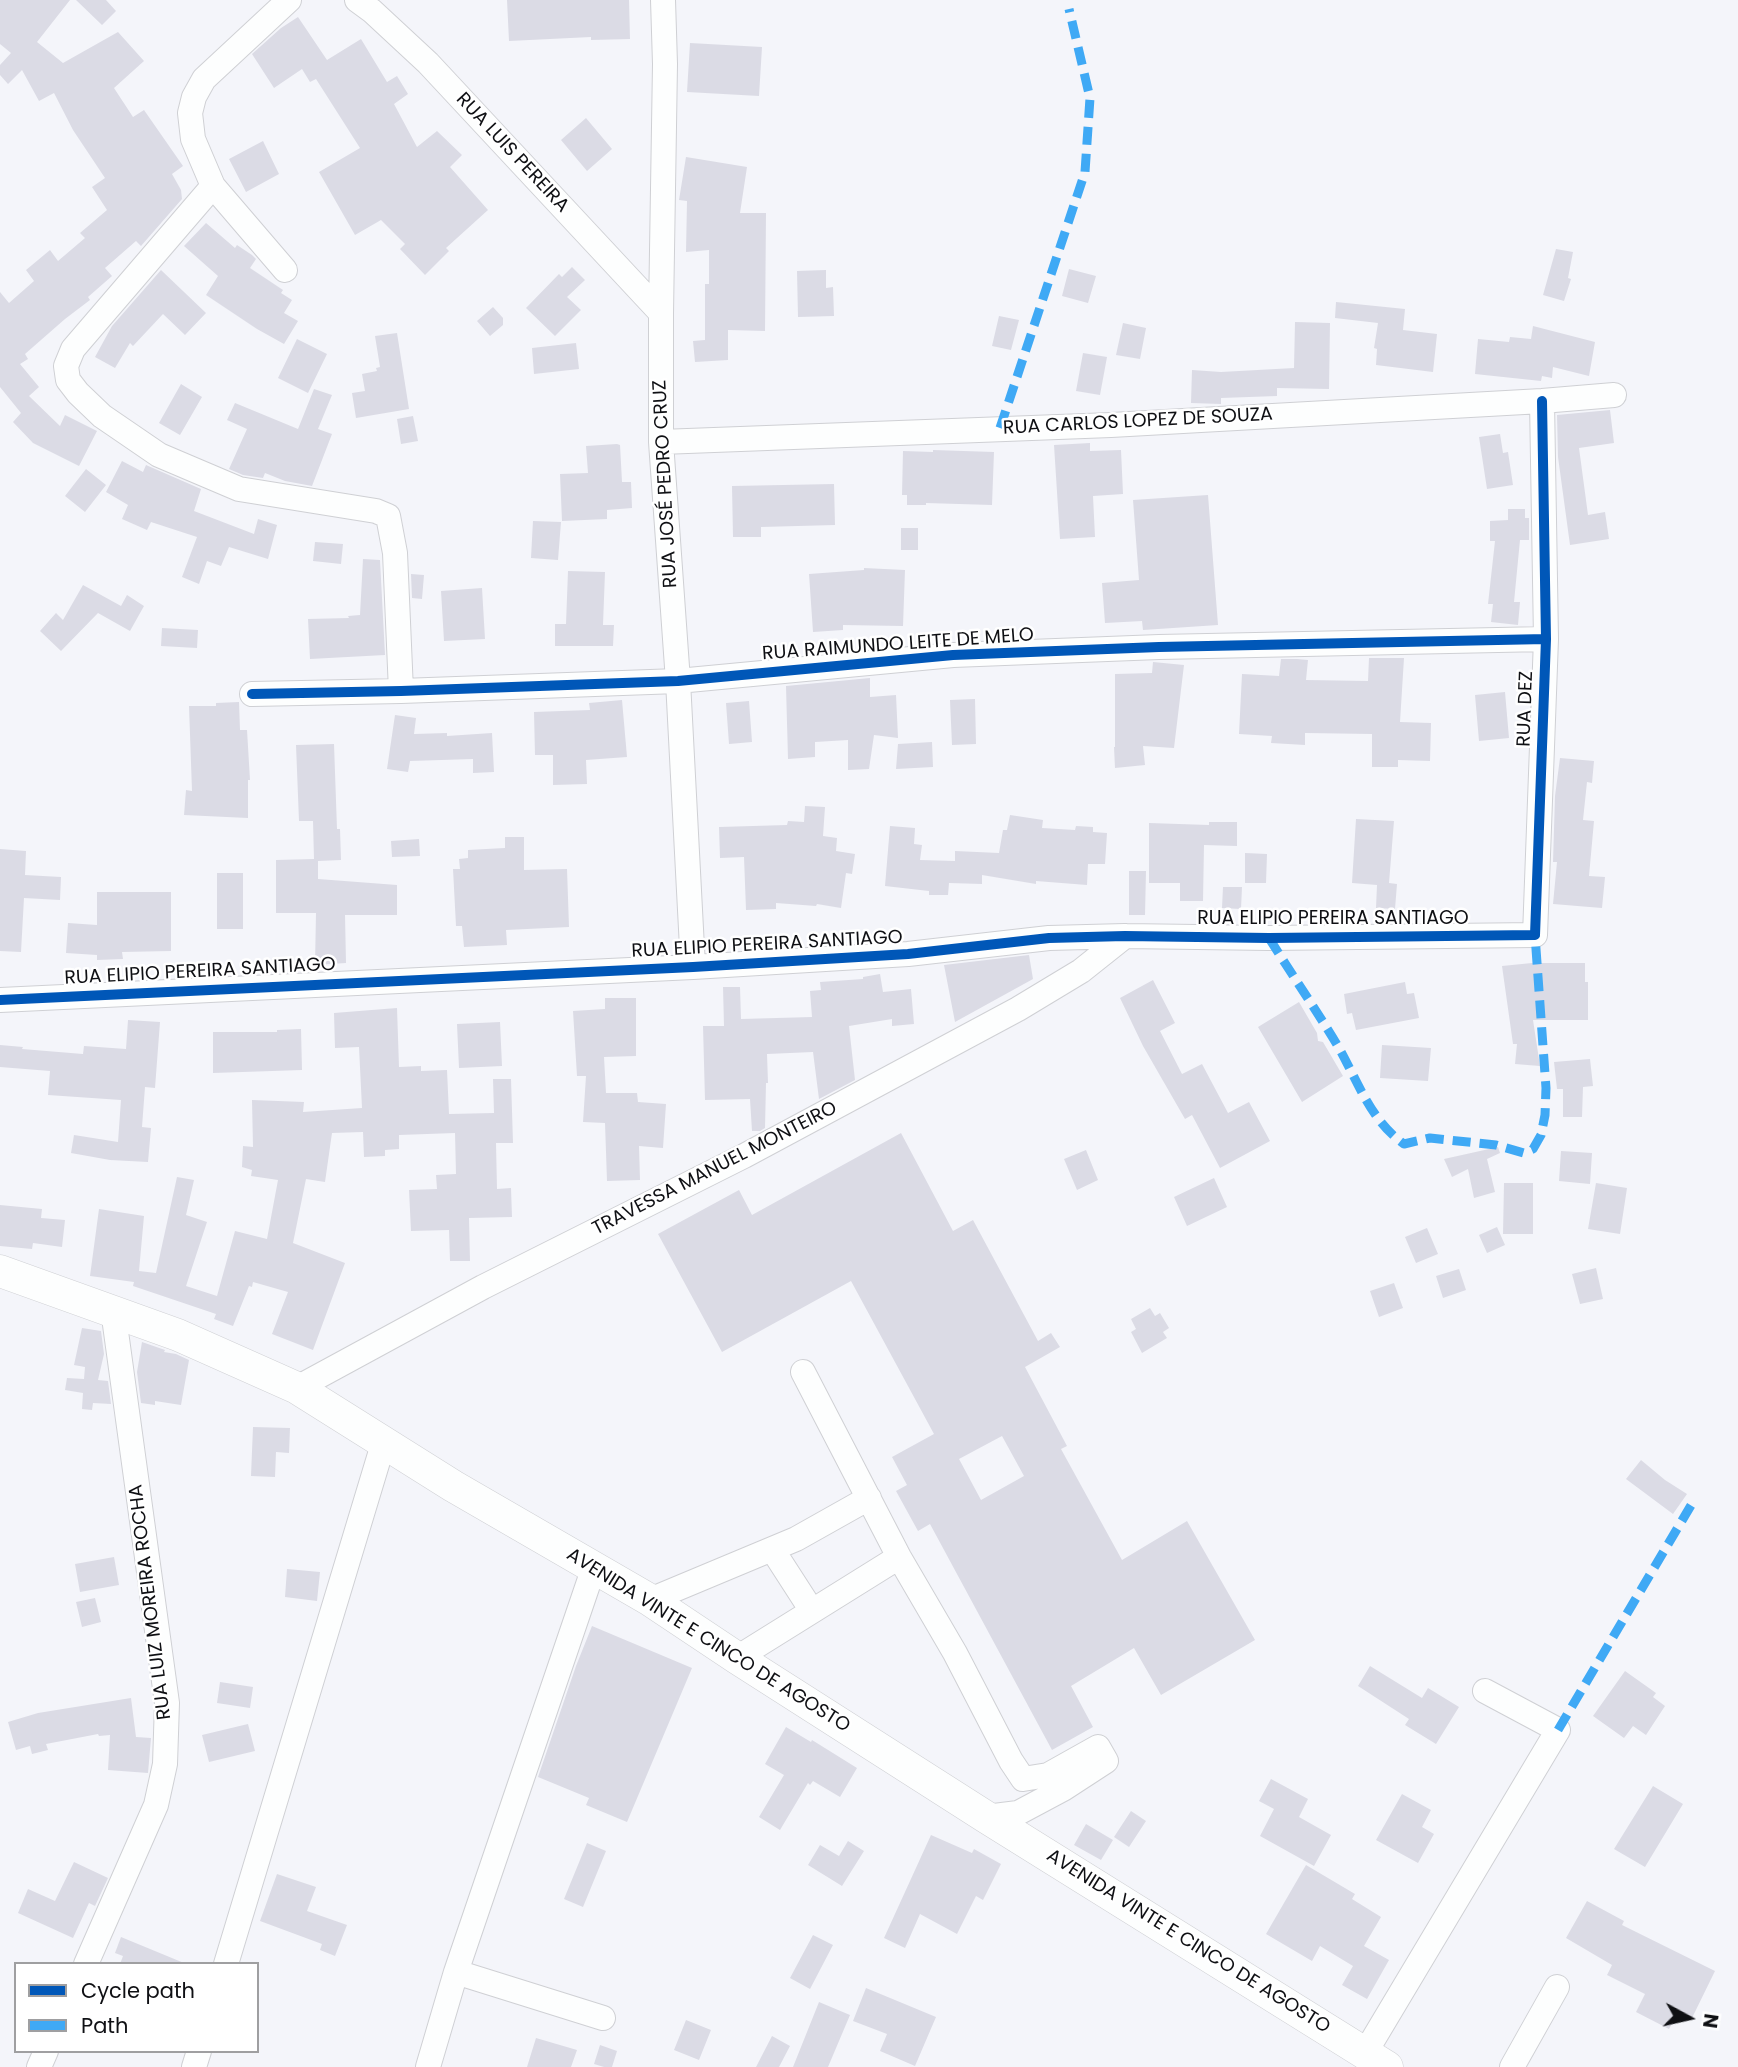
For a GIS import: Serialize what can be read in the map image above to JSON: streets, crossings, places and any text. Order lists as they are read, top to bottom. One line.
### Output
{"streets":{"main road":["AVENIDA VINTE E CINCO DE AGOSTO"],"street":["RUA LUIS PEREIRA","RUA CARLOS LOPEZ DE SOUZA","RUA JOSÉ PEDRO CRUZ","RUA RAIMUNDO LEITE DE MELO","RUA DEZ","RUA ELIPIO PEREIRA SANTIAGO","TRAVESSA MANUEL MONTEIRO","RUA LUIZ MOREIRA ROCHA"]},"crossings":[["RUA LUIS PEREIRA","RUA JOSÉ PEDRO CRUZ"],["RUA CARLOS LOPEZ DE SOUZA","RUA JOSÉ PEDRO CRUZ"],["RUA CARLOS LOPEZ DE SOUZA","RUA DEZ"],["RUA JOSÉ PEDRO CRUZ","RUA RAIMUNDO LEITE DE MELO"],["RUA JOSÉ PEDRO CRUZ","RUA ELIPIO PEREIRA SANTIAGO"],["RUA RAIMUNDO LEITE DE MELO","RUA DEZ"],["RUA DEZ","RUA ELIPIO PEREIRA SANTIAGO"],["RUA ELIPIO PEREIRA SANTIAGO","TRAVESSA MANUEL MONTEIRO"],["TRAVESSA MANUEL MONTEIRO","AVENIDA VINTE E CINCO DE AGOSTO"],["RUA LUIZ MOREIRA ROCHA","AVENIDA VINTE E CINCO DE AGOSTO"]],"legend":["Cycle path","Path"],"north":"right"}
